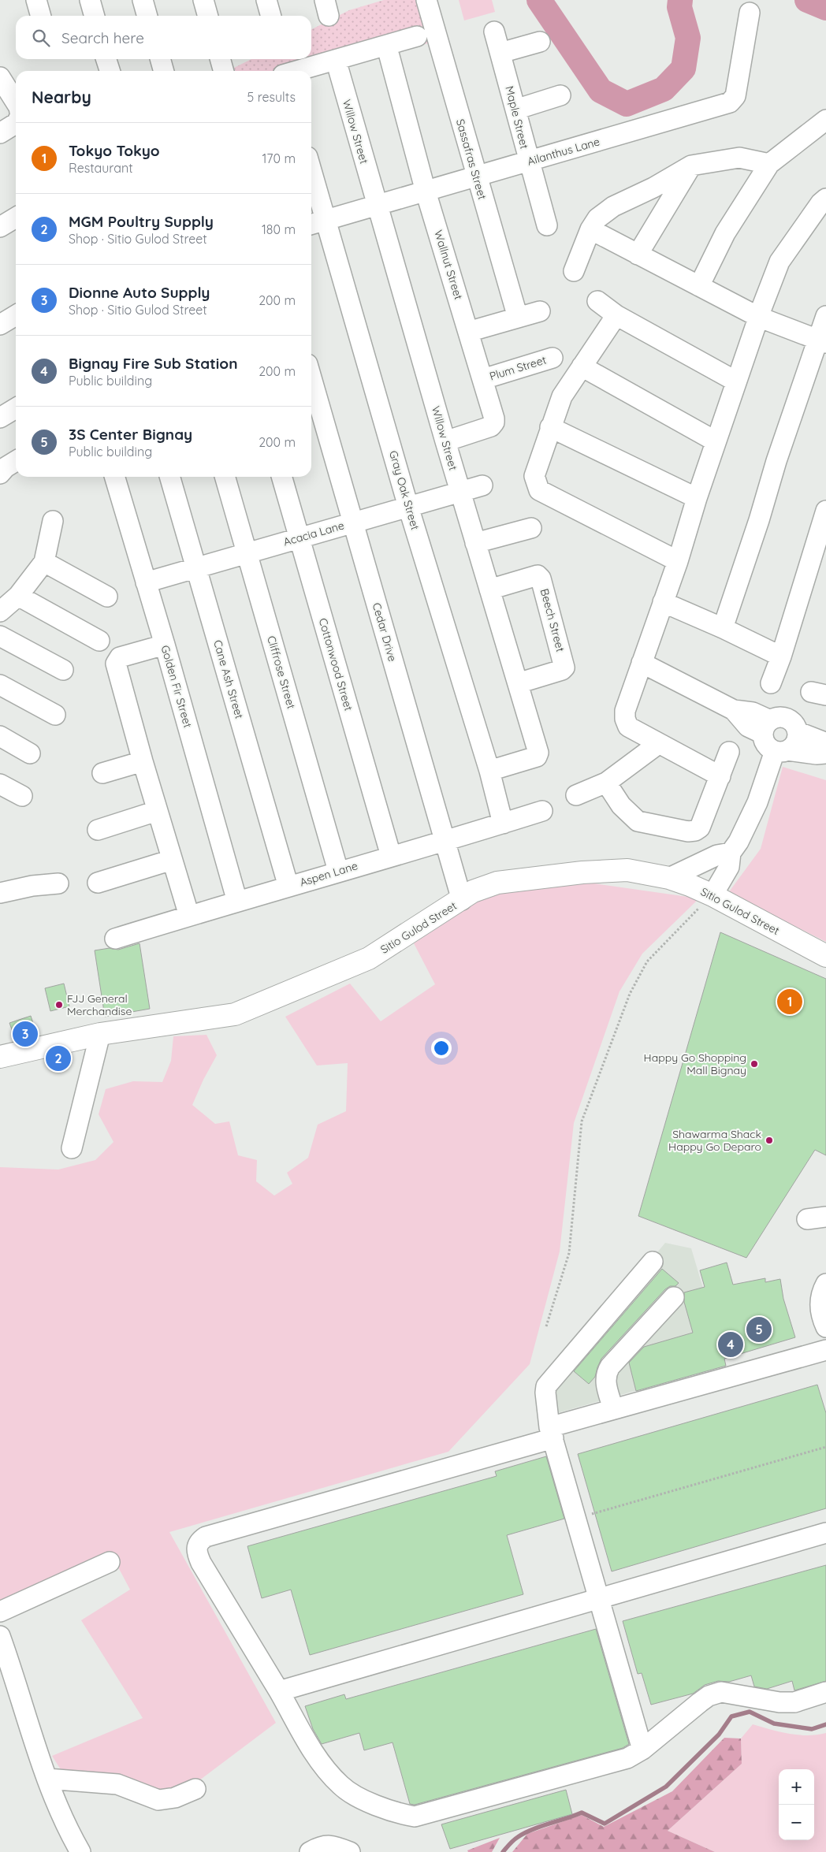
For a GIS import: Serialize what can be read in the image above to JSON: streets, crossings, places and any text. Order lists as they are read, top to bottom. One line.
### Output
{"streets":{"main road":["Sitio Gulod Street"],"street":["Maple Street","Willow Street","Ailanthus Lane","Sassafras Street","Wallnut Street","Plum Street","Gray Oak Street","Acacia Lane","Beech Street","Cedar Drive","Cottonwood Street","Cliffrose Street","Cane Ash Street","Golden Fir Street","Aspen Lane"]},"crossings":[["Maple Street","Ailanthus Lane"],["Willow Street","Ailanthus Lane"],["Willow Street","Wallnut Street"],["Willow Street","Gray Oak Street"],["Willow Street","Acacia Lane"],["Willow Street","Beech Street"],["Ailanthus Lane","Sassafras Street"],["Ailanthus Lane","Wallnut Street"],["Ailanthus Lane","Gray Oak Street"],["Wallnut Street","Plum Street"],["Gray Oak Street","Acacia Lane"],["Gray Oak Street","Aspen Lane"],["Acacia Lane","Cedar Drive"],["Acacia Lane","Cottonwood Street"],["Acacia Lane","Cliffrose Street"],["Acacia Lane","Cane Ash Street"],["Acacia Lane","Golden Fir Street"],["Cedar Drive","Aspen Lane"],["Cedar Drive","Sitio Gulod Street"],["Cottonwood Street","Aspen Lane"],["Cliffrose Street","Aspen Lane"],["Cane Ash Street","Aspen Lane"],["Golden Fir Street","Aspen Lane"]],"places":["FJJ General Merchandise","Happy Go Shopping Mall Bignay","Shawarma Shack Happy Go Deparo"],"page":{"search":"Search here","heading":["Nearby","5 results"],"list":[{"mark":"1","name":"Tokyo Tokyo","note":"Restaurant","value":"170 m"},{"mark":"2","name":"MGM Poultry Supply","note":"Shop · Sitio Gulod Street","value":"180 m"},{"mark":"3","name":"Dionne Auto Supply","note":"Shop · Sitio Gulod Street","value":"200 m"},{"mark":"4","name":"Bignay Fire Sub Station","note":"Public building","value":"200 m"},{"mark":"5","name":"3S Center Bignay","note":"Public building","value":"200 m"}],"pins":["1","3","2","5","4"],"map_buttons":["+","−"]}}
